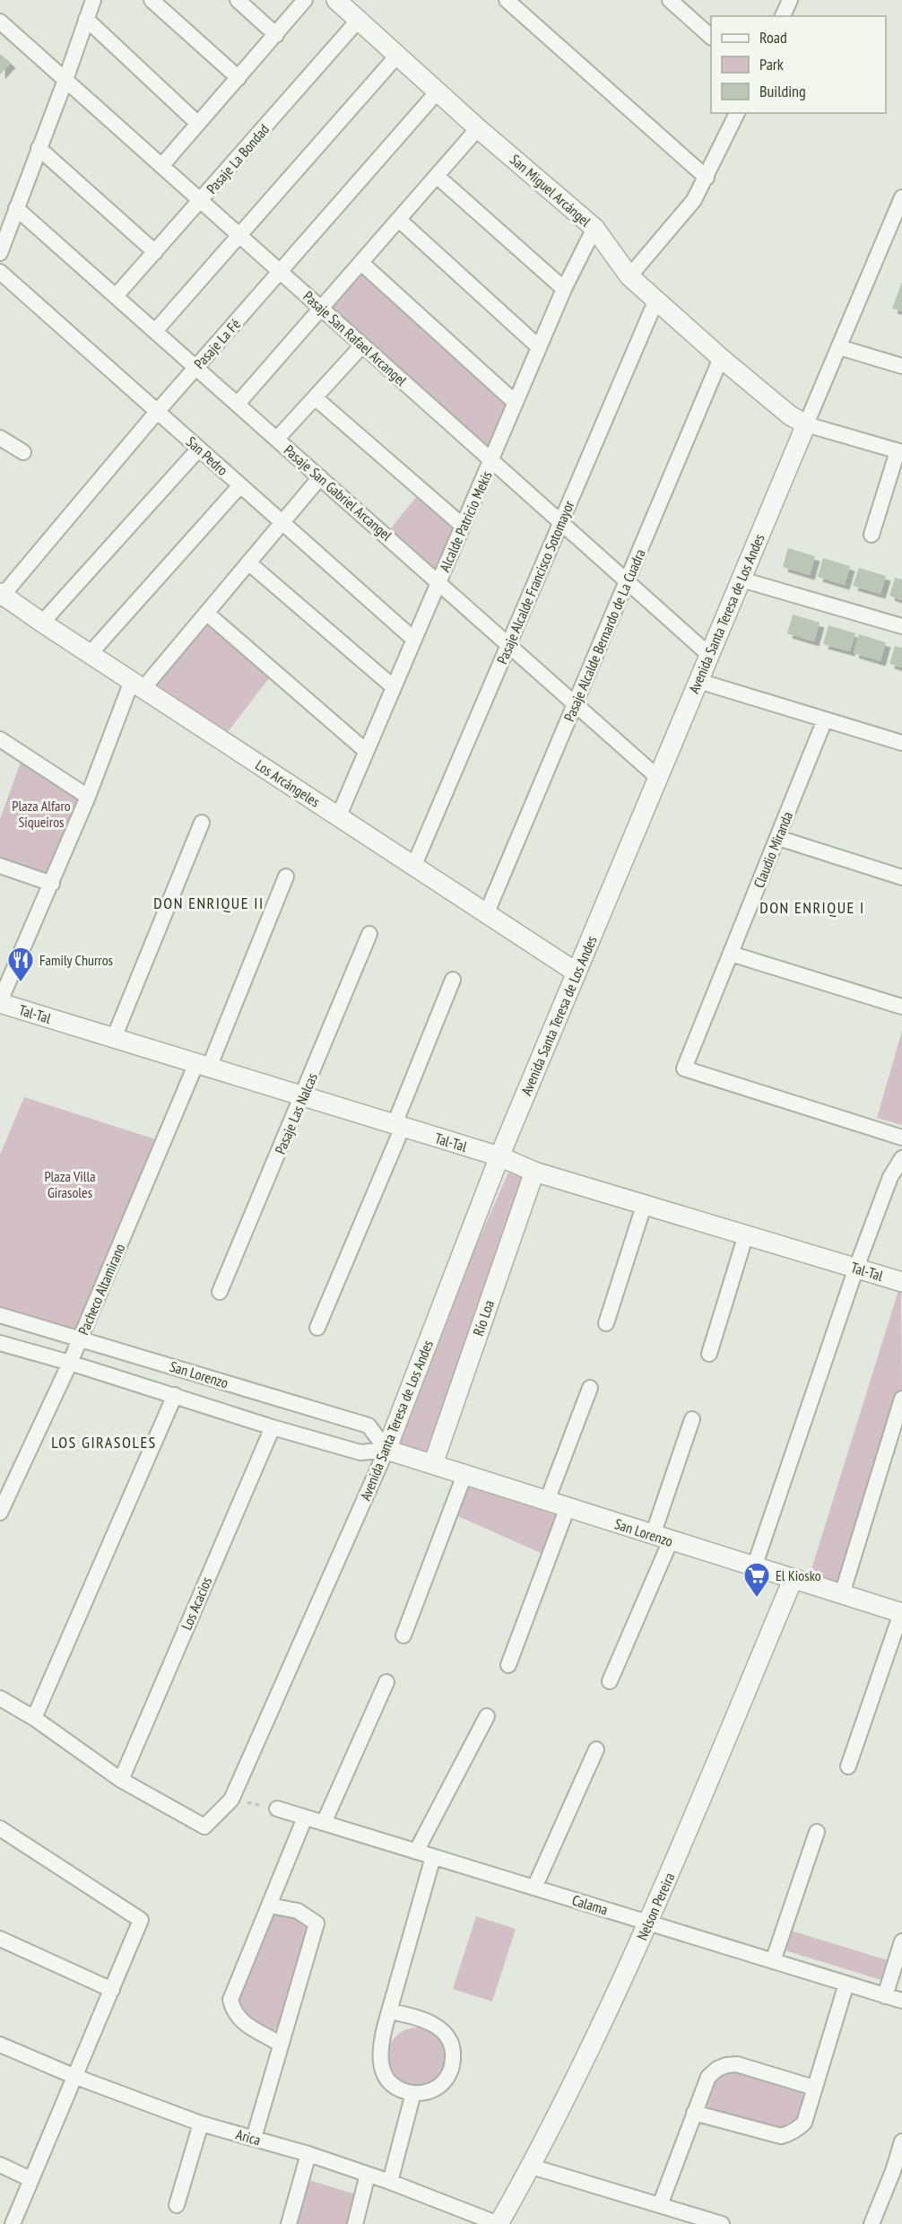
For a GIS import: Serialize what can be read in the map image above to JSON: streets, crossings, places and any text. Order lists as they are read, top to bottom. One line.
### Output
{"streets":{"street":["Pasaje La Bondad","San Miguel Arcángel","Pasaje San Rafael Arcangel","Pasaje La Fé","San Pedro","Pasaje San Gabriel Arcangel","Alcalde Patricio Mekis","Pasaje Alcalde Francisco Sotomayor","Avenida Santa Teresa de Los Andes","Pasaje Alcalde Bernardo de La Cuadra","Los Arcángeles","Claudio Miranda","Tal-Tal","Pasaje Las Nalcas","Pacheco Altamirano","Río Loa","San Lorenzo","Los Acacios","Calama","Nelson Pereira","Arica"]},"crossings":[["Pasaje La Bondad","San Miguel Arcángel"],["Pasaje La Bondad","Pasaje San Rafael Arcangel"],["Pasaje La Bondad","Pasaje San Gabriel Arcangel"],["San Miguel Arcángel","Pasaje La Fé"],["San Miguel Arcángel","Alcalde Patricio Mekis"],["San Miguel Arcángel","Pasaje Alcalde Francisco Sotomayor"],["San Miguel Arcángel","Avenida Santa Teresa de Los Andes"],["San Miguel Arcángel","Pasaje Alcalde Bernardo de La Cuadra"],["Pasaje San Rafael Arcangel","Pasaje La Fé"],["Pasaje San Rafael Arcangel","Alcalde Patricio Mekis"],["Pasaje San Rafael Arcangel","Pasaje Alcalde Francisco Sotomayor"],["Pasaje San Rafael Arcangel","Avenida Santa Teresa de Los Andes"],["Pasaje San Rafael Arcangel","Pasaje Alcalde Bernardo de La Cuadra"],["Pasaje La Fé","San Pedro"],["Pasaje La Fé","Pasaje San Gabriel Arcangel"],["Pasaje La Fé","Los Arcángeles"],["San Pedro","Alcalde Patricio Mekis"],["Pasaje San Gabriel Arcangel","Alcalde Patricio Mekis"],["Pasaje San Gabriel Arcangel","Pasaje Alcalde Francisco Sotomayor"],["Pasaje San Gabriel Arcangel","Avenida Santa Teresa de Los Andes"],["Pasaje San Gabriel Arcangel","Pasaje Alcalde Bernardo de La Cuadra"],["Alcalde Patricio Mekis","Los Arcángeles"],["Pasaje Alcalde Francisco Sotomayor","Los Arcángeles"],["Avenida Santa Teresa de Los Andes","Los Arcángeles"],["Avenida Santa Teresa de Los Andes","Tal-Tal"],["Avenida Santa Teresa de Los Andes","San Lorenzo"],["Avenida Santa Teresa de Los Andes","Los Acacios"],["Pasaje Alcalde Bernardo de La Cuadra","Los Arcángeles"],["Tal-Tal","Pasaje Las Nalcas"],["Tal-Tal","Pacheco Altamirano"],["Tal-Tal","Río Loa"],["Pacheco Altamirano","San Lorenzo"],["Río Loa","San Lorenzo"],["San Lorenzo","Los Acacios"],["San Lorenzo","Nelson Pereira"],["Calama","Nelson Pereira"],["Nelson Pereira","Arica"]],"districts":["DON ENRIQUE II","DON ENRIQUE I","LOS GIRASOLES"],"parks":["Plaza Alfaro Siqueiros","Plaza Villa Girasoles"],"places":{"restaurant":["Family Churros"],"supermarket":["El Kiosko"]},"legend":["Road","Park","Building"]}
